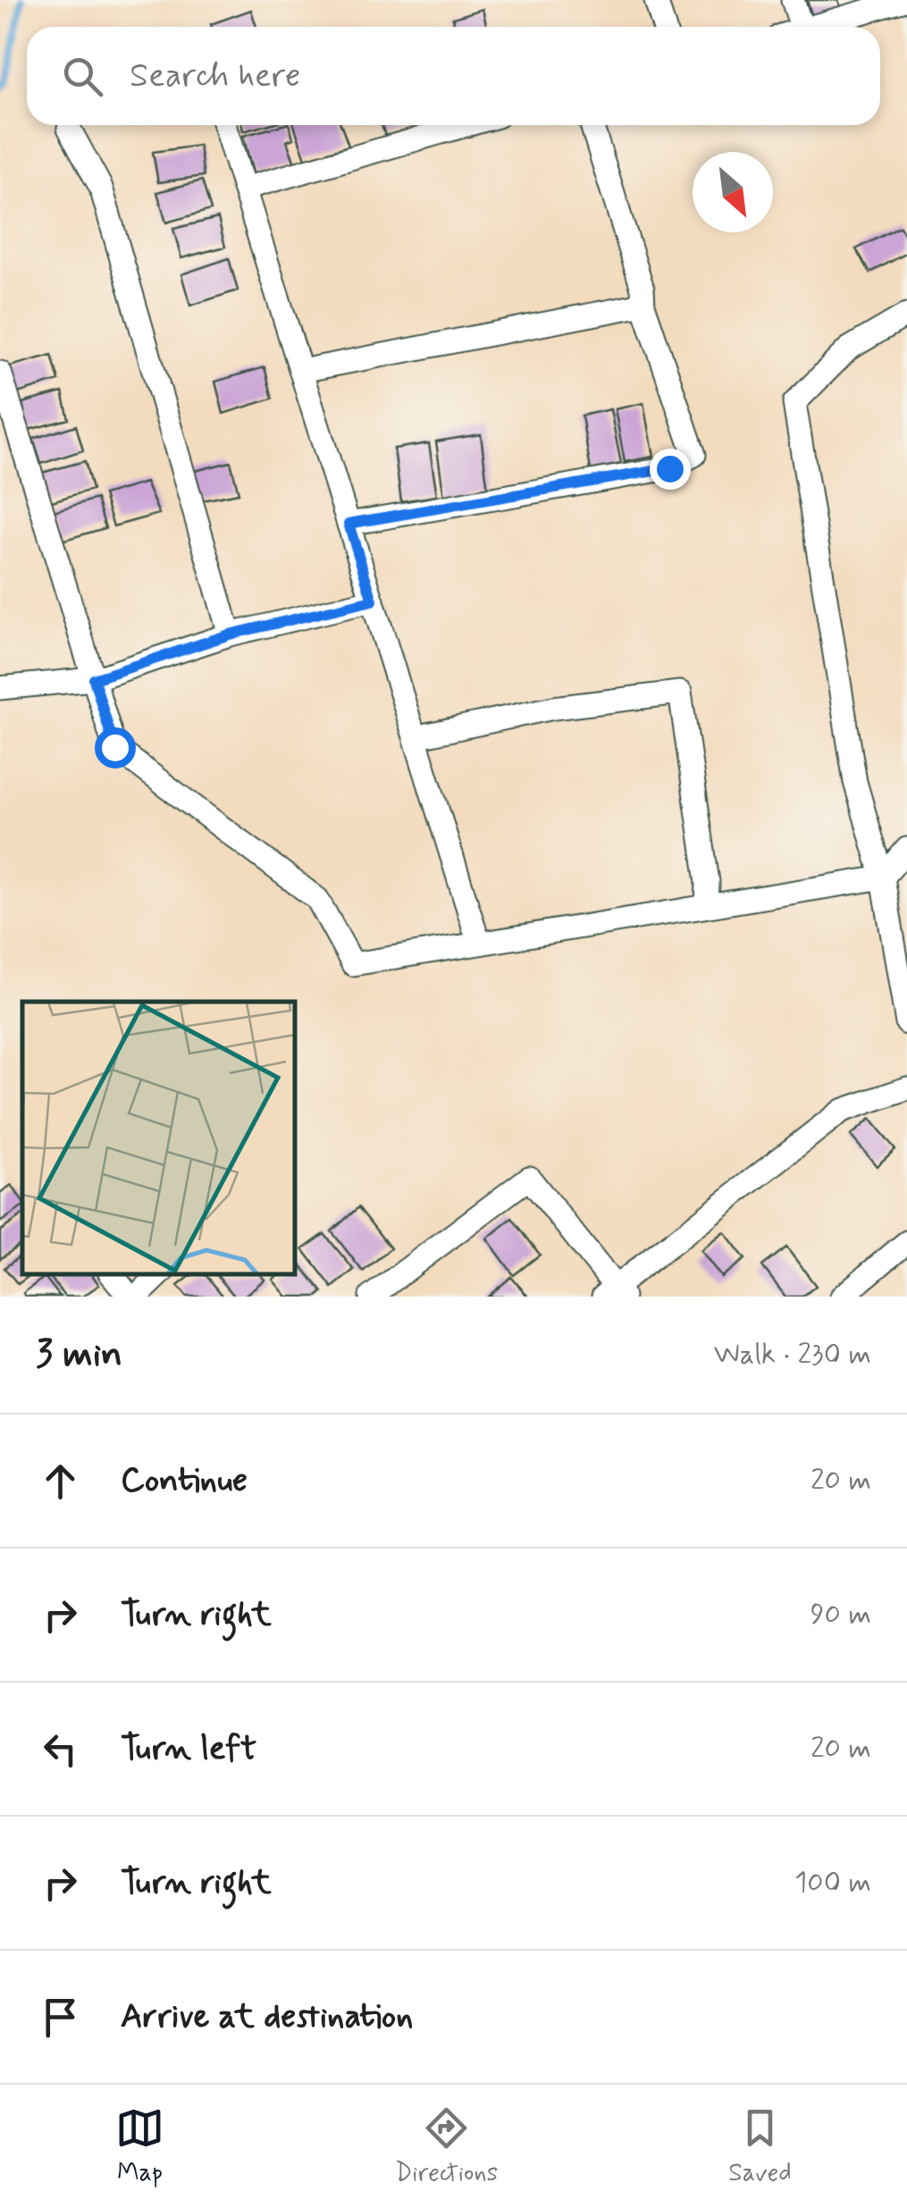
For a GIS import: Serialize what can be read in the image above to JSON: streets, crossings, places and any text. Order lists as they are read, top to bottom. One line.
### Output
{"north":"bottom right","page":{"search":"Search here","heading":["3 min","Walk · 230 m"],"list":[["Continue","20 m"],["Turn right","90 m"],["Turn left","20 m"],["Turn right","100 m"],"Arrive at destination"],"nav":["Map","Directions","Saved"]}}
